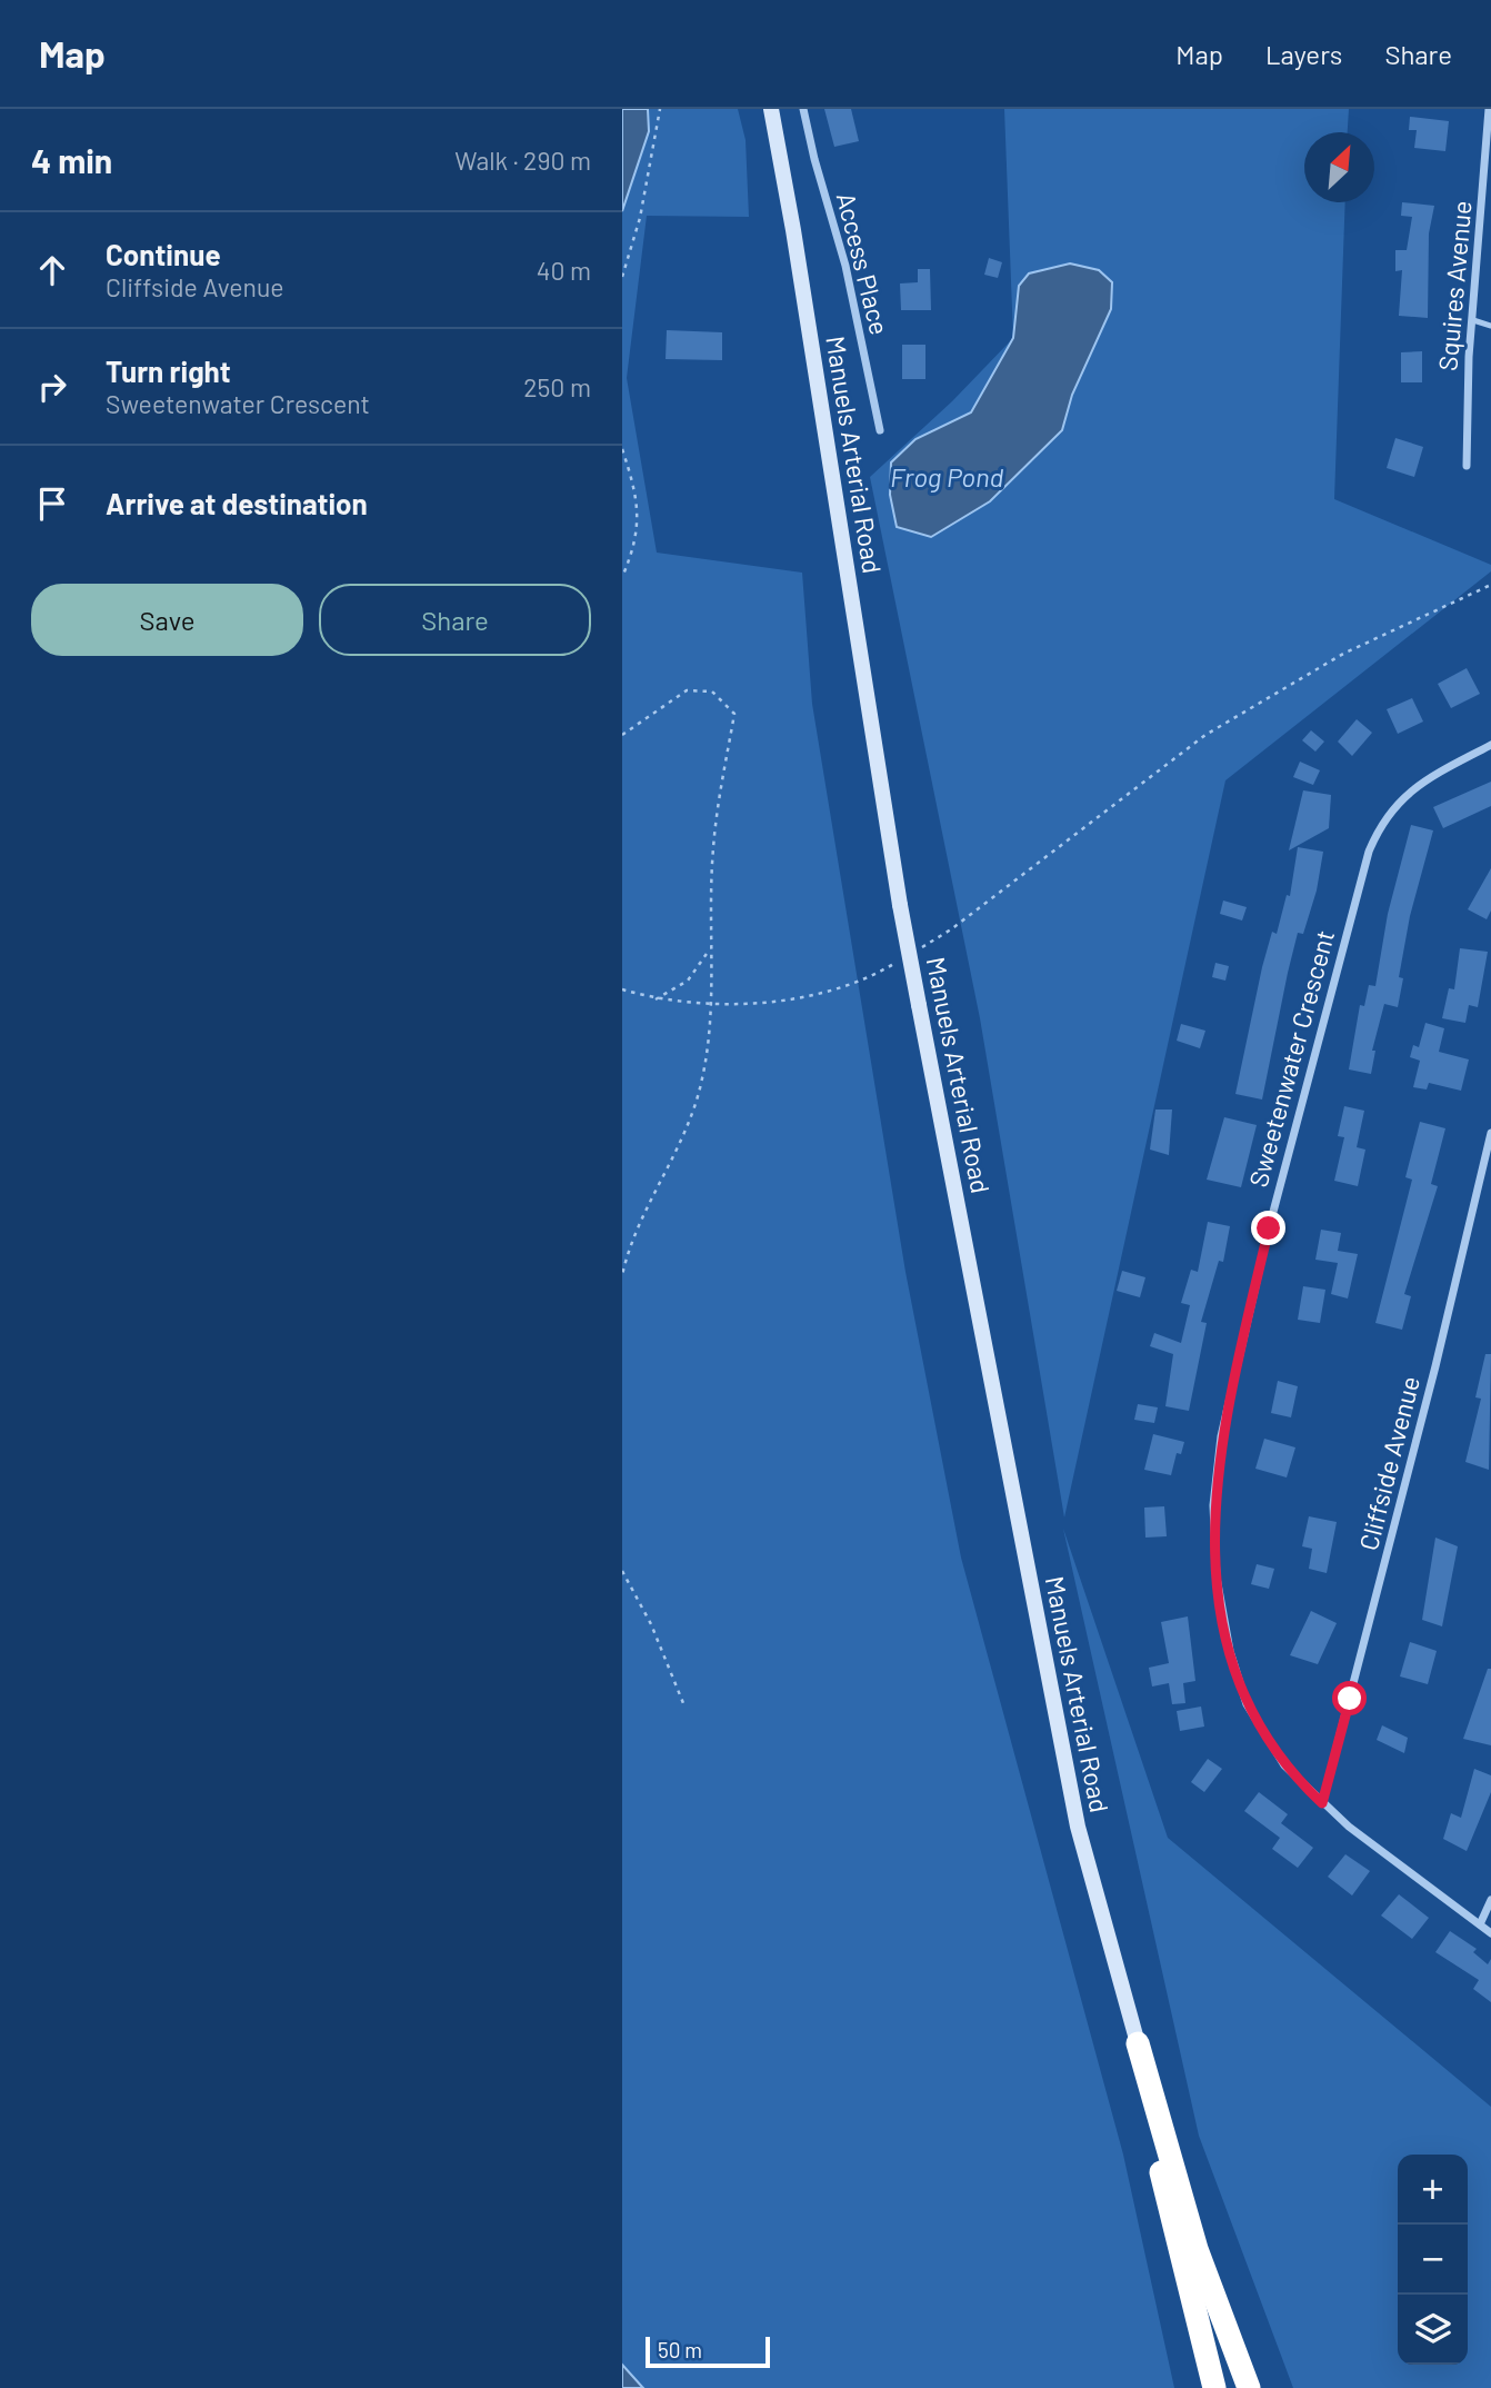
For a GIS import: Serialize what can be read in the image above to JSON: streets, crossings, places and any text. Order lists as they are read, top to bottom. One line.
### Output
{"streets":{"main road":["Manuels Arterial Road"],"street":["Access Place","Squires Avenue","Sweetenwater Crescent","Cliffside Avenue"]},"crossings":[["Sweetenwater Crescent","Cliffside Avenue"]],"water":["Frog Pond"],"scale_bar":"50 m","north":"top right","page":{"header":"Map","nav":["Map","Layers","Share"],"heading":["4 min","Walk · 290 m"],"list":[["Continue","Cliffside Avenue","40 m"],["Turn right","Sweetenwater Crescent","250 m"],"Arrive at destination"],"buttons":["Save","Share"],"map_buttons":["+","−"],"scale":"50 m"}}
